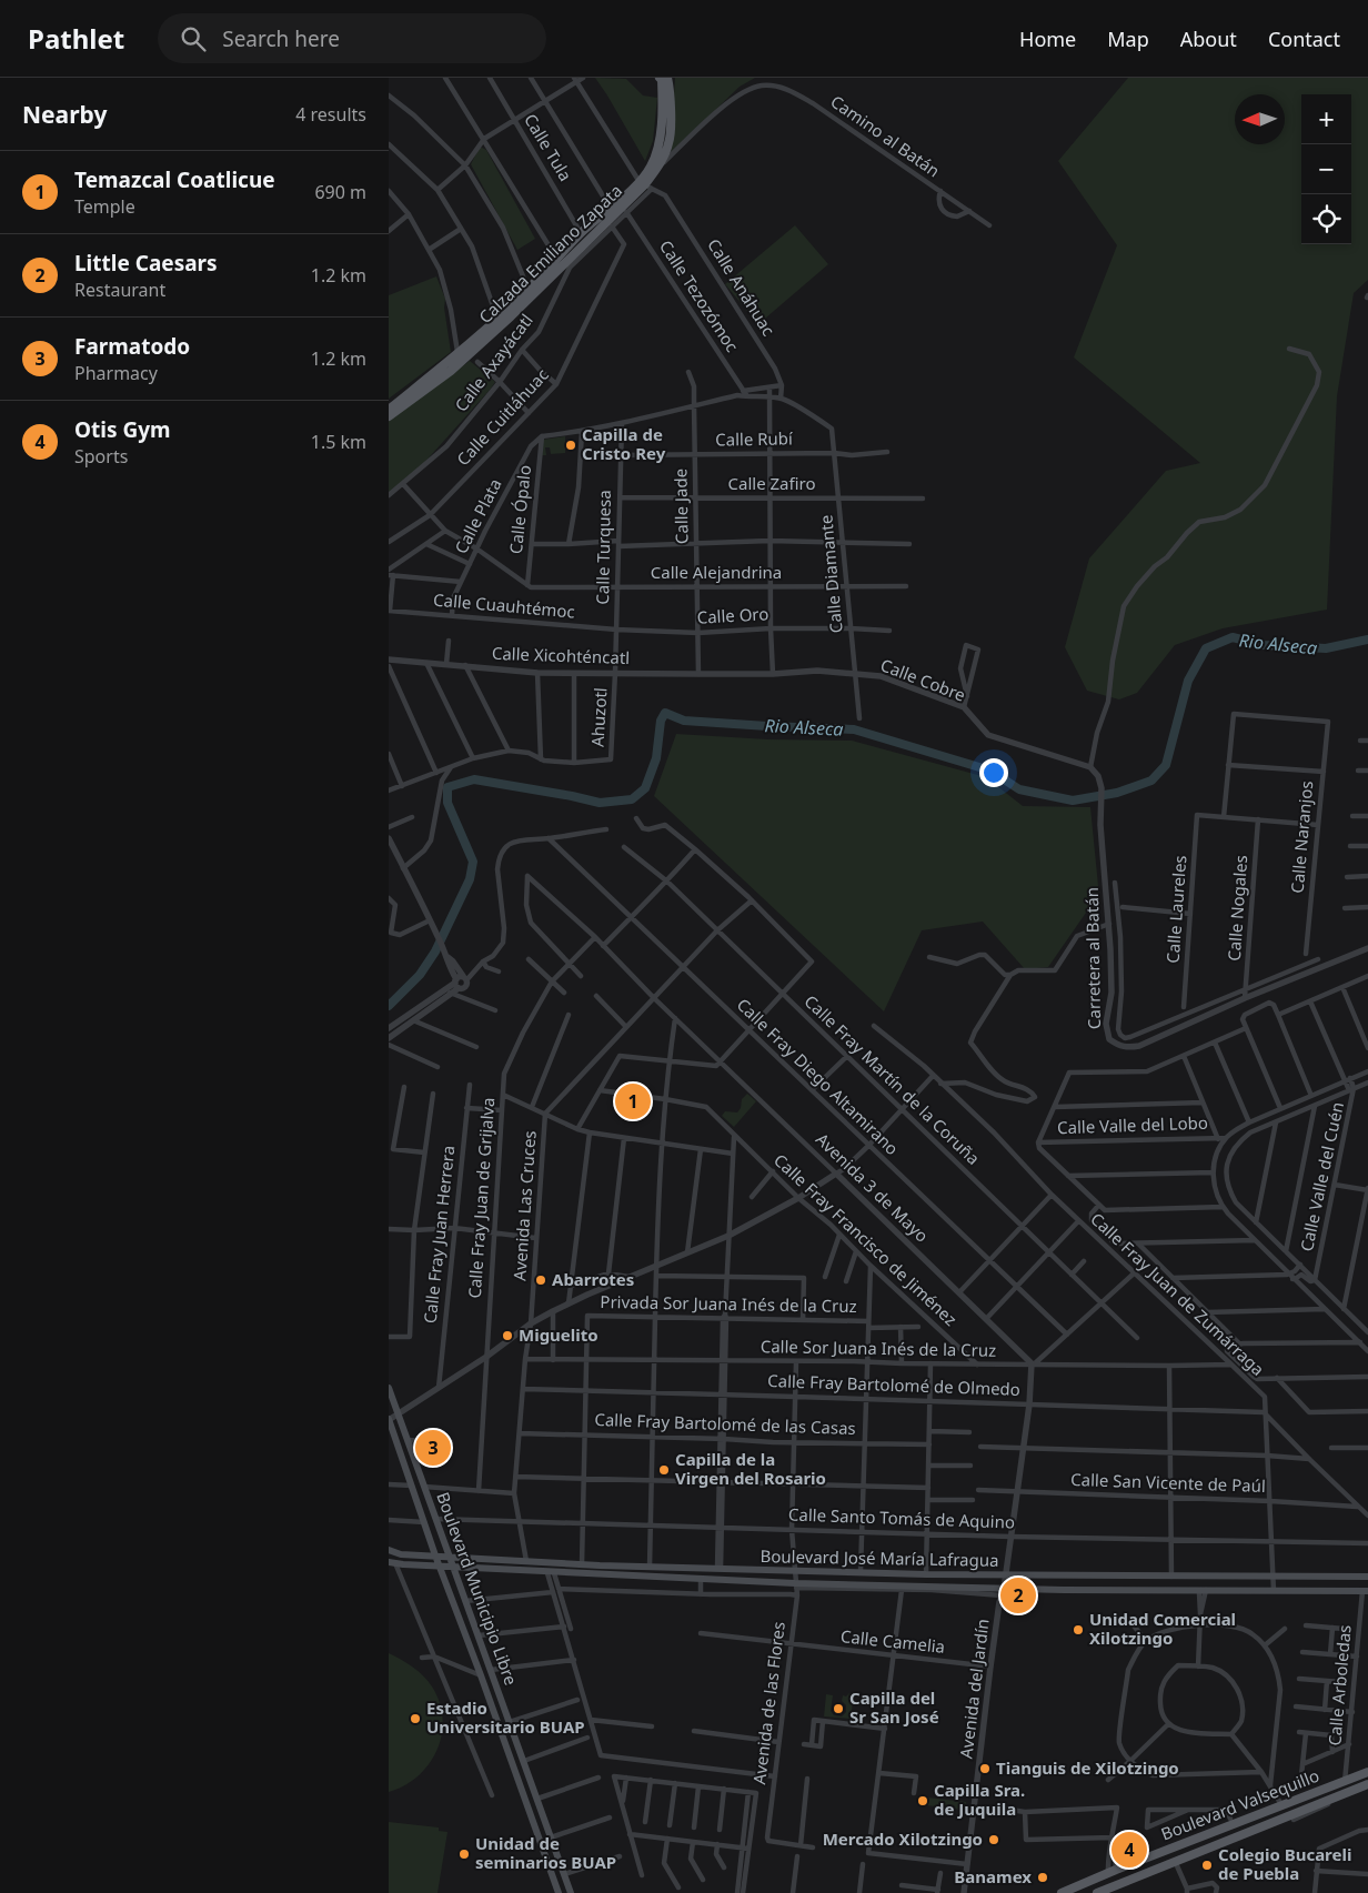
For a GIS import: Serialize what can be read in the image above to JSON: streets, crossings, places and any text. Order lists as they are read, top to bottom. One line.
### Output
{"streets":{"main road":["Calzada Emiliano Zapata","Boulevard José María Lafragua","Boulevard Municipio Libre","Boulevard Valsequillo"],"street":["Camino al Batán","Calle Tula","Calle Anáhuac","Calle Tezozómoc","Calle Axayácatl","Calle Cuitláhuac","Calle Rubí","Calle Zafiro","Calle Jade","Calle Ópalo","Calle Plata","Calle Turquesa","Calle Alejandrina","Calle Diamante","Calle Cuauhtémoc","Calle Oro","Calle Xicohténcatl","Calle Cobre","Ahuzotl","Calle Naranjos","Calle Nogales","Calle Laureles","Carretera al Batán","Calle Fray Diego Altamirano","Calle Fray Martín de la Coruña","Calle Valle del Lobo","Calle Valle del Cuén","Avenida 3 de Mayo","Calle Fray Juan de Grijalva","Avenida Las Cruces","Calle Fray Juan Herrera","Calle Fray Francisco de Jiménez","Calle Fray Juan de Zumárraga","Privada Sor Juana Inés de la Cruz","Calle Sor Juana Inés de la Cruz","Calle Fray Bartolomé de Olmedo","Calle Fray Bartolomé de las Casas","Calle San Vicente de Paúl","Calle Santo Tomás de Aquino","Calle Camelia","Calle Arboledas","Avenida del Jardín","Avenida de las Flores"]},"crossings":[["Camino al Batán","Calzada Emiliano Zapata"],["Calle Tula","Calzada Emiliano Zapata"],["Calzada Emiliano Zapata","Calle Anáhuac"],["Calzada Emiliano Zapata","Calle Axayácatl"],["Calle Anáhuac","Calle Axayácatl"],["Calle Anáhuac","Calle Diamante"],["Calle Tezozómoc","Calle Axayácatl"],["Calle Axayácatl","Calle Cuitláhuac"],["Calle Rubí","Calle Jade"],["Calle Rubí","Calle Turquesa"],["Calle Rubí","Calle Diamante"],["Calle Zafiro","Calle Jade"],["Calle Zafiro","Calle Turquesa"],["Calle Zafiro","Calle Diamante"],["Calle Jade","Calle Alejandrina"],["Calle Jade","Calle Oro"],["Calle Jade","Calle Xicohténcatl"],["Calle Jade","Calle Cobre"],["Calle Ópalo","Calle Plata"],["Calle Ópalo","Calle Alejandrina"],["Calle Plata","Calle Cuauhtémoc"],["Calle Turquesa","Calle Alejandrina"],["Calle Turquesa","Calle Cuauhtémoc"],["Calle Turquesa","Calle Oro"],["Calle Turquesa","Calle Xicohténcatl"],["Calle Turquesa","Ahuzotl"],["Calle Alejandrina","Calle Diamante"],["Calle Diamante","Calle Oro"],["Calle Diamante","Calle Cobre"],["Calle Cuauhtémoc","Calle Oro"],["Calle Xicohténcatl","Calle Cobre"],["Calle Xicohténcatl","Ahuzotl"],["Calle Cobre","Carretera al Batán"],["Calle Nogales","Carretera al Batán"],["Calle Fray Diego Altamirano","Avenida Las Cruces"],["Calle Fray Martín de la Coruña","Avenida Las Cruces"],["Avenida 3 de Mayo","Calle Fray Juan de Grijalva"],["Avenida 3 de Mayo","Avenida Las Cruces"],["Avenida 3 de Mayo","Calle Sor Juana Inés de la Cruz"],["Avenida Las Cruces","Calle Sor Juana Inés de la Cruz"],["Avenida Las Cruces","Calle Fray Bartolomé de Olmedo"],["Avenida Las Cruces","Calle Fray Bartolomé de las Casas"],["Avenida Las Cruces","Calle Santo Tomás de Aquino"],["Avenida Las Cruces","Boulevard José María Lafragua"],["Calle Fray Francisco de Jiménez","Calle Sor Juana Inés de la Cruz"],["Calle Fray Juan de Zumárraga","Calle Sor Juana Inés de la Cruz"],["Calle Fray Juan de Zumárraga","Calle Fray Bartolomé de Olmedo"],["Calle Fray Juan de Zumárraga","Calle San Vicente de Paúl"],["Calle Fray Juan de Zumárraga","Calle Santo Tomás de Aquino"],["Calle Fray Juan de Zumárraga","Boulevard José María Lafragua"],["Privada Sor Juana Inés de la Cruz","Calle Sor Juana Inés de la Cruz"],["Calle Sor Juana Inés de la Cruz","Avenida de las Flores"],["Calle Fray Bartolomé de Olmedo","Avenida de las Flores"],["Calle Fray Bartolomé de las Casas","Avenida de las Flores"],["Calle Santo Tomás de Aquino","Boulevard Municipio Libre"],["Calle Santo Tomás de Aquino","Avenida de las Flores"],["Boulevard José María Lafragua","Boulevard Municipio Libre"],["Boulevard José María Lafragua","Calle Arboledas"],["Boulevard José María Lafragua","Avenida del Jardín"],["Boulevard José María Lafragua","Avenida de las Flores"],["Calle Camelia","Avenida del Jardín"],["Calle Camelia","Avenida de las Flores"],["Calle Arboledas","Boulevard Valsequillo"]],"water":["Rio Alseca"],"places":["Capilla de Cristo Rey","Abarrotes","Miguelito","Capilla de la Virgen del Rosario","Unidad Comercial Xilotzingo","Capilla del Sr San José","Estadio Universitario BUAP","Tianguis de Xilotzingo","Capilla Sra. de Juquila","Mercado Xilotzingo","Unidad de seminarios BUAP","Colegio Bucareli de Puebla","Banamex"],"north":"left","page":{"header":"Pathlet","search":"Search here","nav":["Home","Map","About","Contact"],"heading":["Nearby","4 results"],"map_buttons":["+","−"],"list":[{"mark":"1","name":"Temazcal Coatlicue","note":"Temple","value":"690 m"},{"mark":"2","name":"Little Caesars","note":"Restaurant","value":"1.2 km"},{"mark":"3","name":"Farmatodo","note":"Pharmacy","value":"1.2 km"},{"mark":"4","name":"Otis Gym","note":"Sports","value":"1.5 km"}],"pins":["1","3","2","4"]}}
